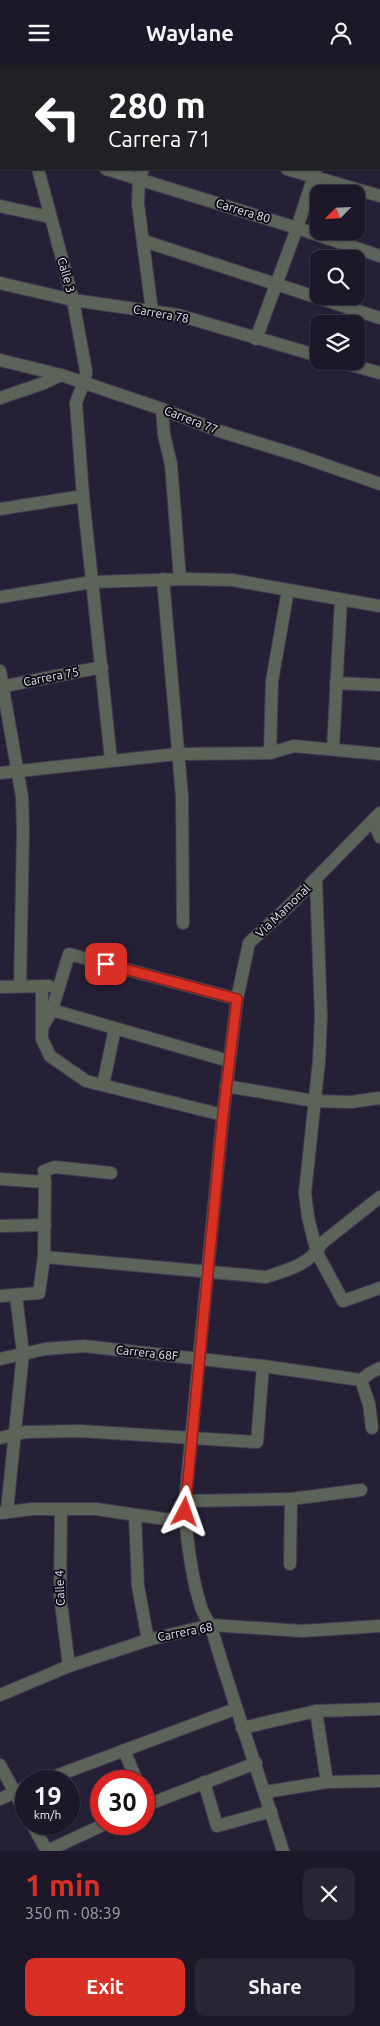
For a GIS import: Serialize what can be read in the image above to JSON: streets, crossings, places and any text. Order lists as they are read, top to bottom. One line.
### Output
{"streets":{"street":["Carrera 80","Calle 3","Carrera 78","Carrera 77","Carrera 75","Vía Mamonal","Carrera 68F","Calle 4","Carrera 68"]},"crossings":[["Calle 3","Carrera 78"],["Calle 3","Carrera 77"],["Calle 3","Carrera 75"],["Vía Mamonal","Carrera 68F"],["Vía Mamonal","Carrera 68"],["Calle 4","Carrera 68"]],"north":"bottom left","page":{"header":"Waylane","turn":["280 m","Carrera 71"],"speed":"19 km/h","limit":"30","heading":["1 min","350 m · 08:39"],"buttons":["Exit","Share"]}}
